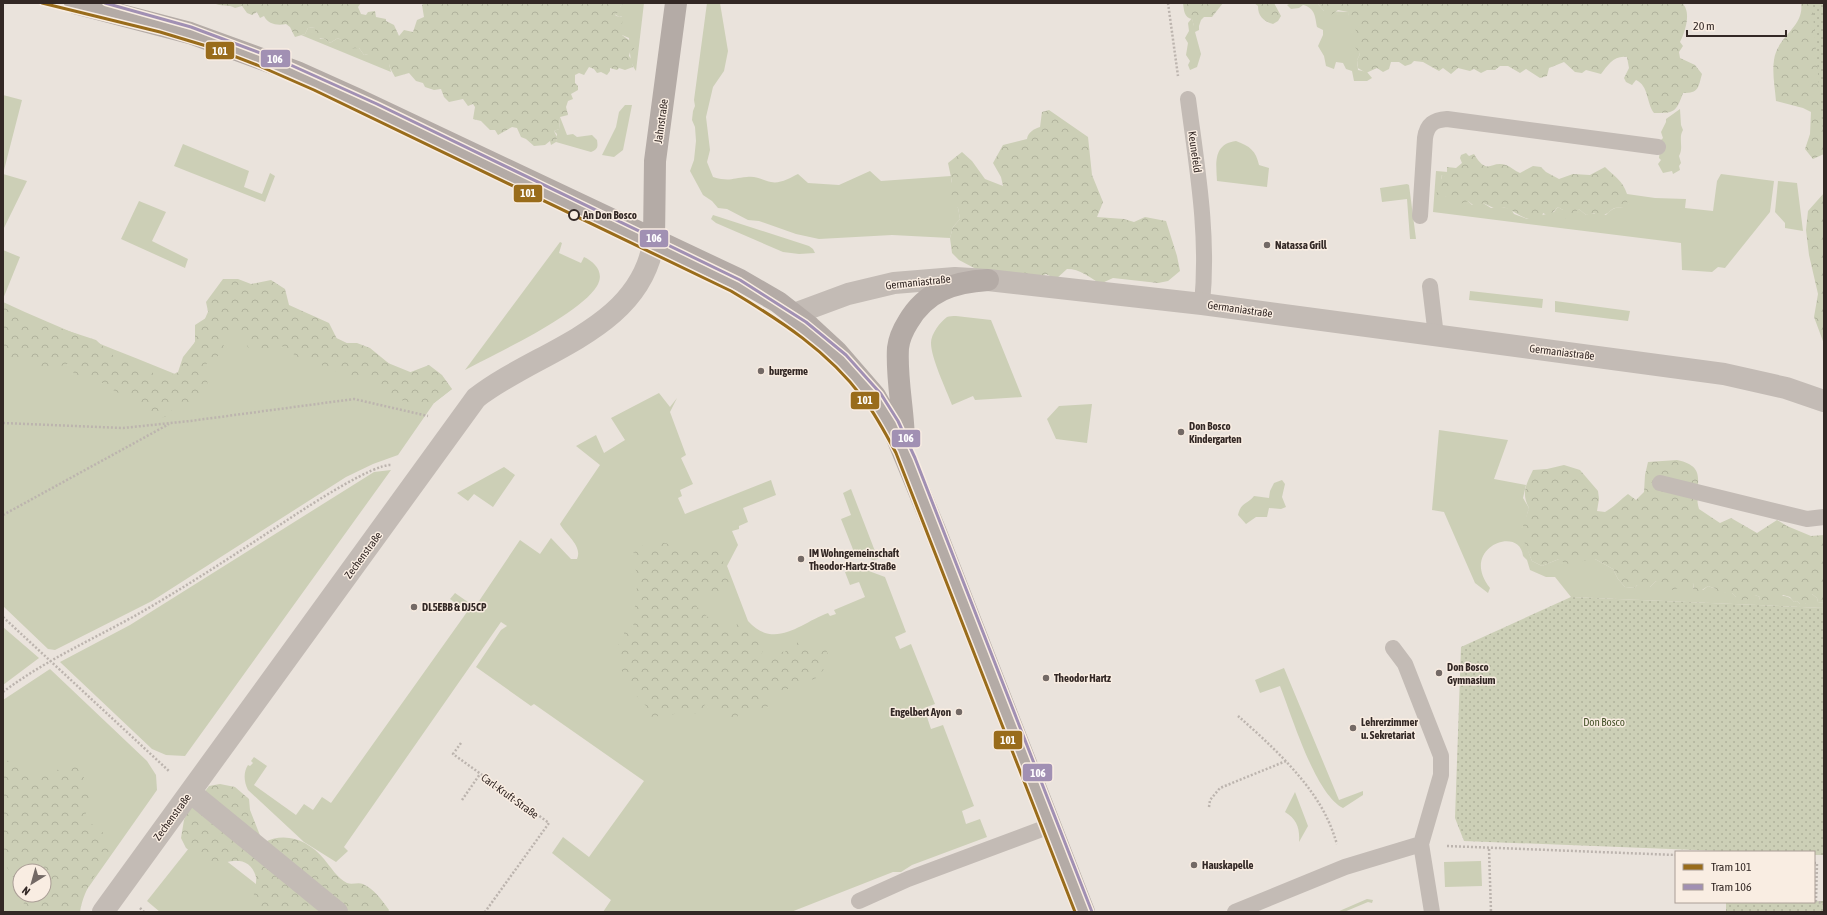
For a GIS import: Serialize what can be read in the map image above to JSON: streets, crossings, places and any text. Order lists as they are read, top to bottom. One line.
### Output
{"streets":{"main road":["Jahnstraße"],"street":["Germaniastraße","Zechenstraße"],"lane":["Keunefeld"],"path":["Carl-Kruft-Straße"]},"crossings":[["Jahnstraße","Zechenstraße"],["Keunefeld","Germaniastraße"]],"parks":["Don Bosco"],"places":["An Don Bosco","Natassa Grill","burgerme","Don Bosco Kindergarten","IM Wohngemeinschaft Theodor-Hartz-Straße","DL5EBB & DJ5CP","Don Bosco Gymnasium","Theodor Hartz","Engelbert Ayon","Lehrerzimmer u. Sekretariat","Hauskapelle"],"lines":["tram line 101","tram line 106"],"legend":["Tram 101","Tram 106"],"scale_bar":"20 m","north":"bottom left"}
